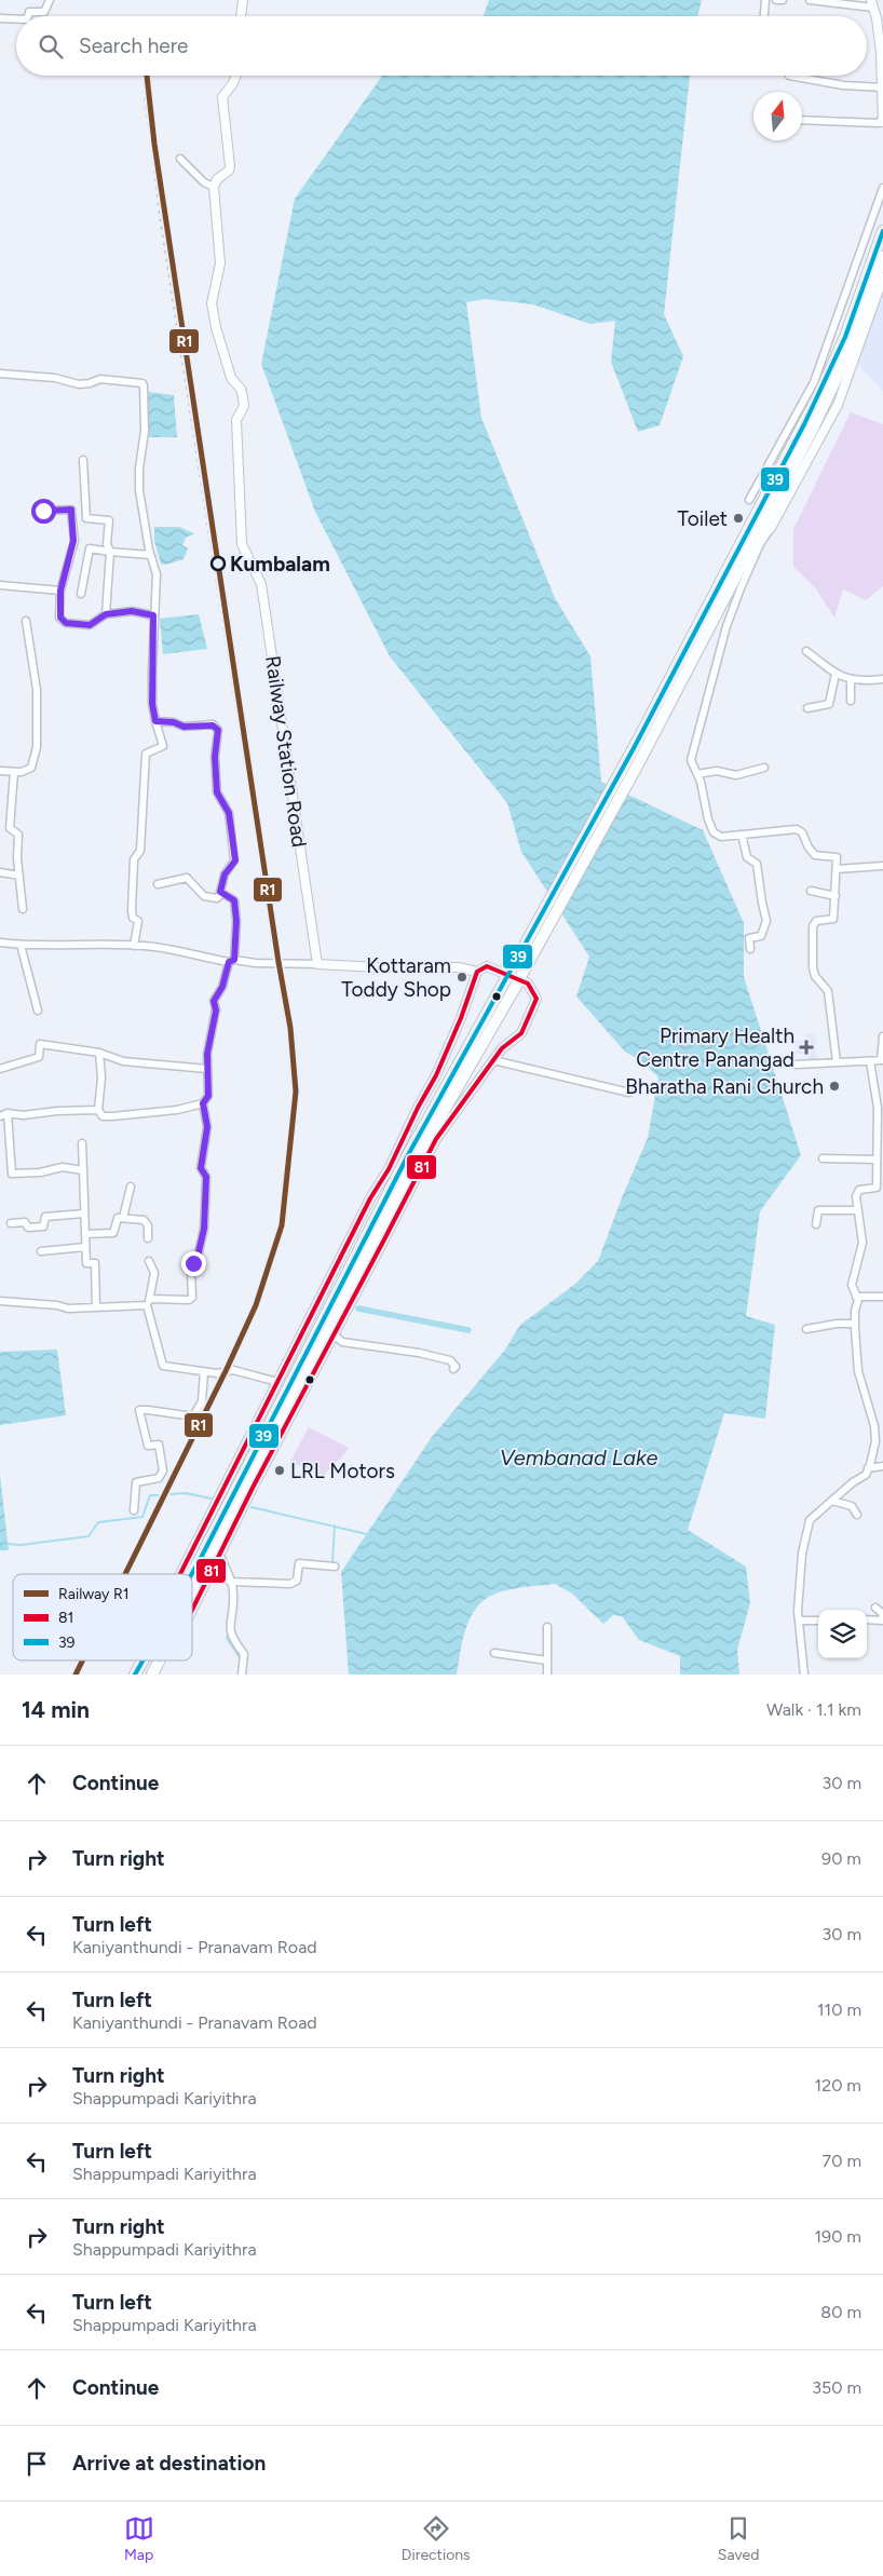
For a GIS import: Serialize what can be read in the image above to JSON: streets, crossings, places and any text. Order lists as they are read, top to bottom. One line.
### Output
{"streets":{"street":["Railway Station Road"]},"water":["Vembanad Lake"],"places":{"other":["Toilet","Kumbalam","Kottaram Toddy Shop","Bharatha Rani Church","LRL Motors"],"health":["Primary Health Centre Panangad"]},"lines":["rail line R1","transit line 39","transit line 81"],"legend":["Railway R1","81","39"],"north":"top","page":{"search":"Search here","heading":["14 min","Walk · 1.1 km"],"list":[["Continue","30 m"],["Turn right","90 m"],["Turn left","Kaniyanthundi - Pranavam Road","30 m"],["Turn left","Kaniyanthundi - Pranavam Road","110 m"],["Turn right","Shappumpadi Kariyithra","120 m"],["Turn left","Shappumpadi Kariyithra","70 m"],["Turn right","Shappumpadi Kariyithra","190 m"],["Turn left","Shappumpadi Kariyithra","80 m"],["Continue","350 m"],"Arrive at destination"],"nav":["Map","Directions","Saved"]}}
